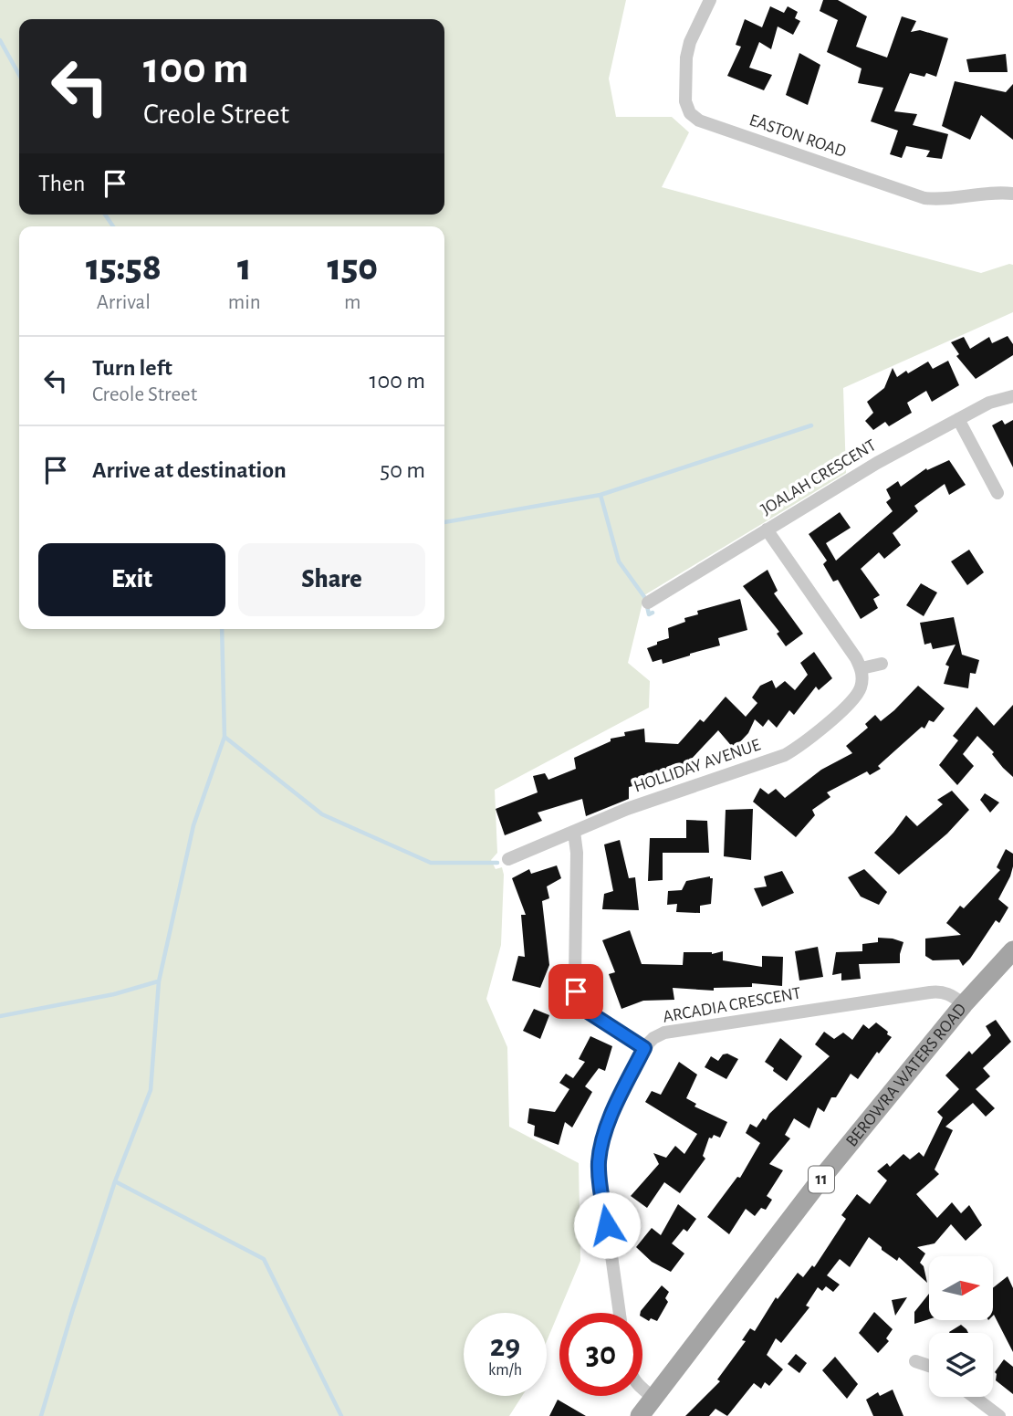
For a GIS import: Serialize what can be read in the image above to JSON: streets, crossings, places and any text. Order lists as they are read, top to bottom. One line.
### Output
{"streets":{"main road":["BEROWRA WATERS ROAD","11"],"street":["EASTON ROAD","JOALAH CRESCENT","HOLLIDAY AVENUE","ARCADIA CRESCENT"]},"crossings":[["ARCADIA CRESCENT","BEROWRA WATERS ROAD"]],"north":"right","page":{"turn":["100 m","Creole Street"],"then":"Then","eta":["15:58","Arrival","1","min","150","m"],"list":[{"name":"Turn left","note":"Creole Street","value":"100 m"},{"name":"Arrive at destination","value":"50 m"}],"buttons":["Exit","Share"],"speed":"29 km/h","limit":"30"}}
